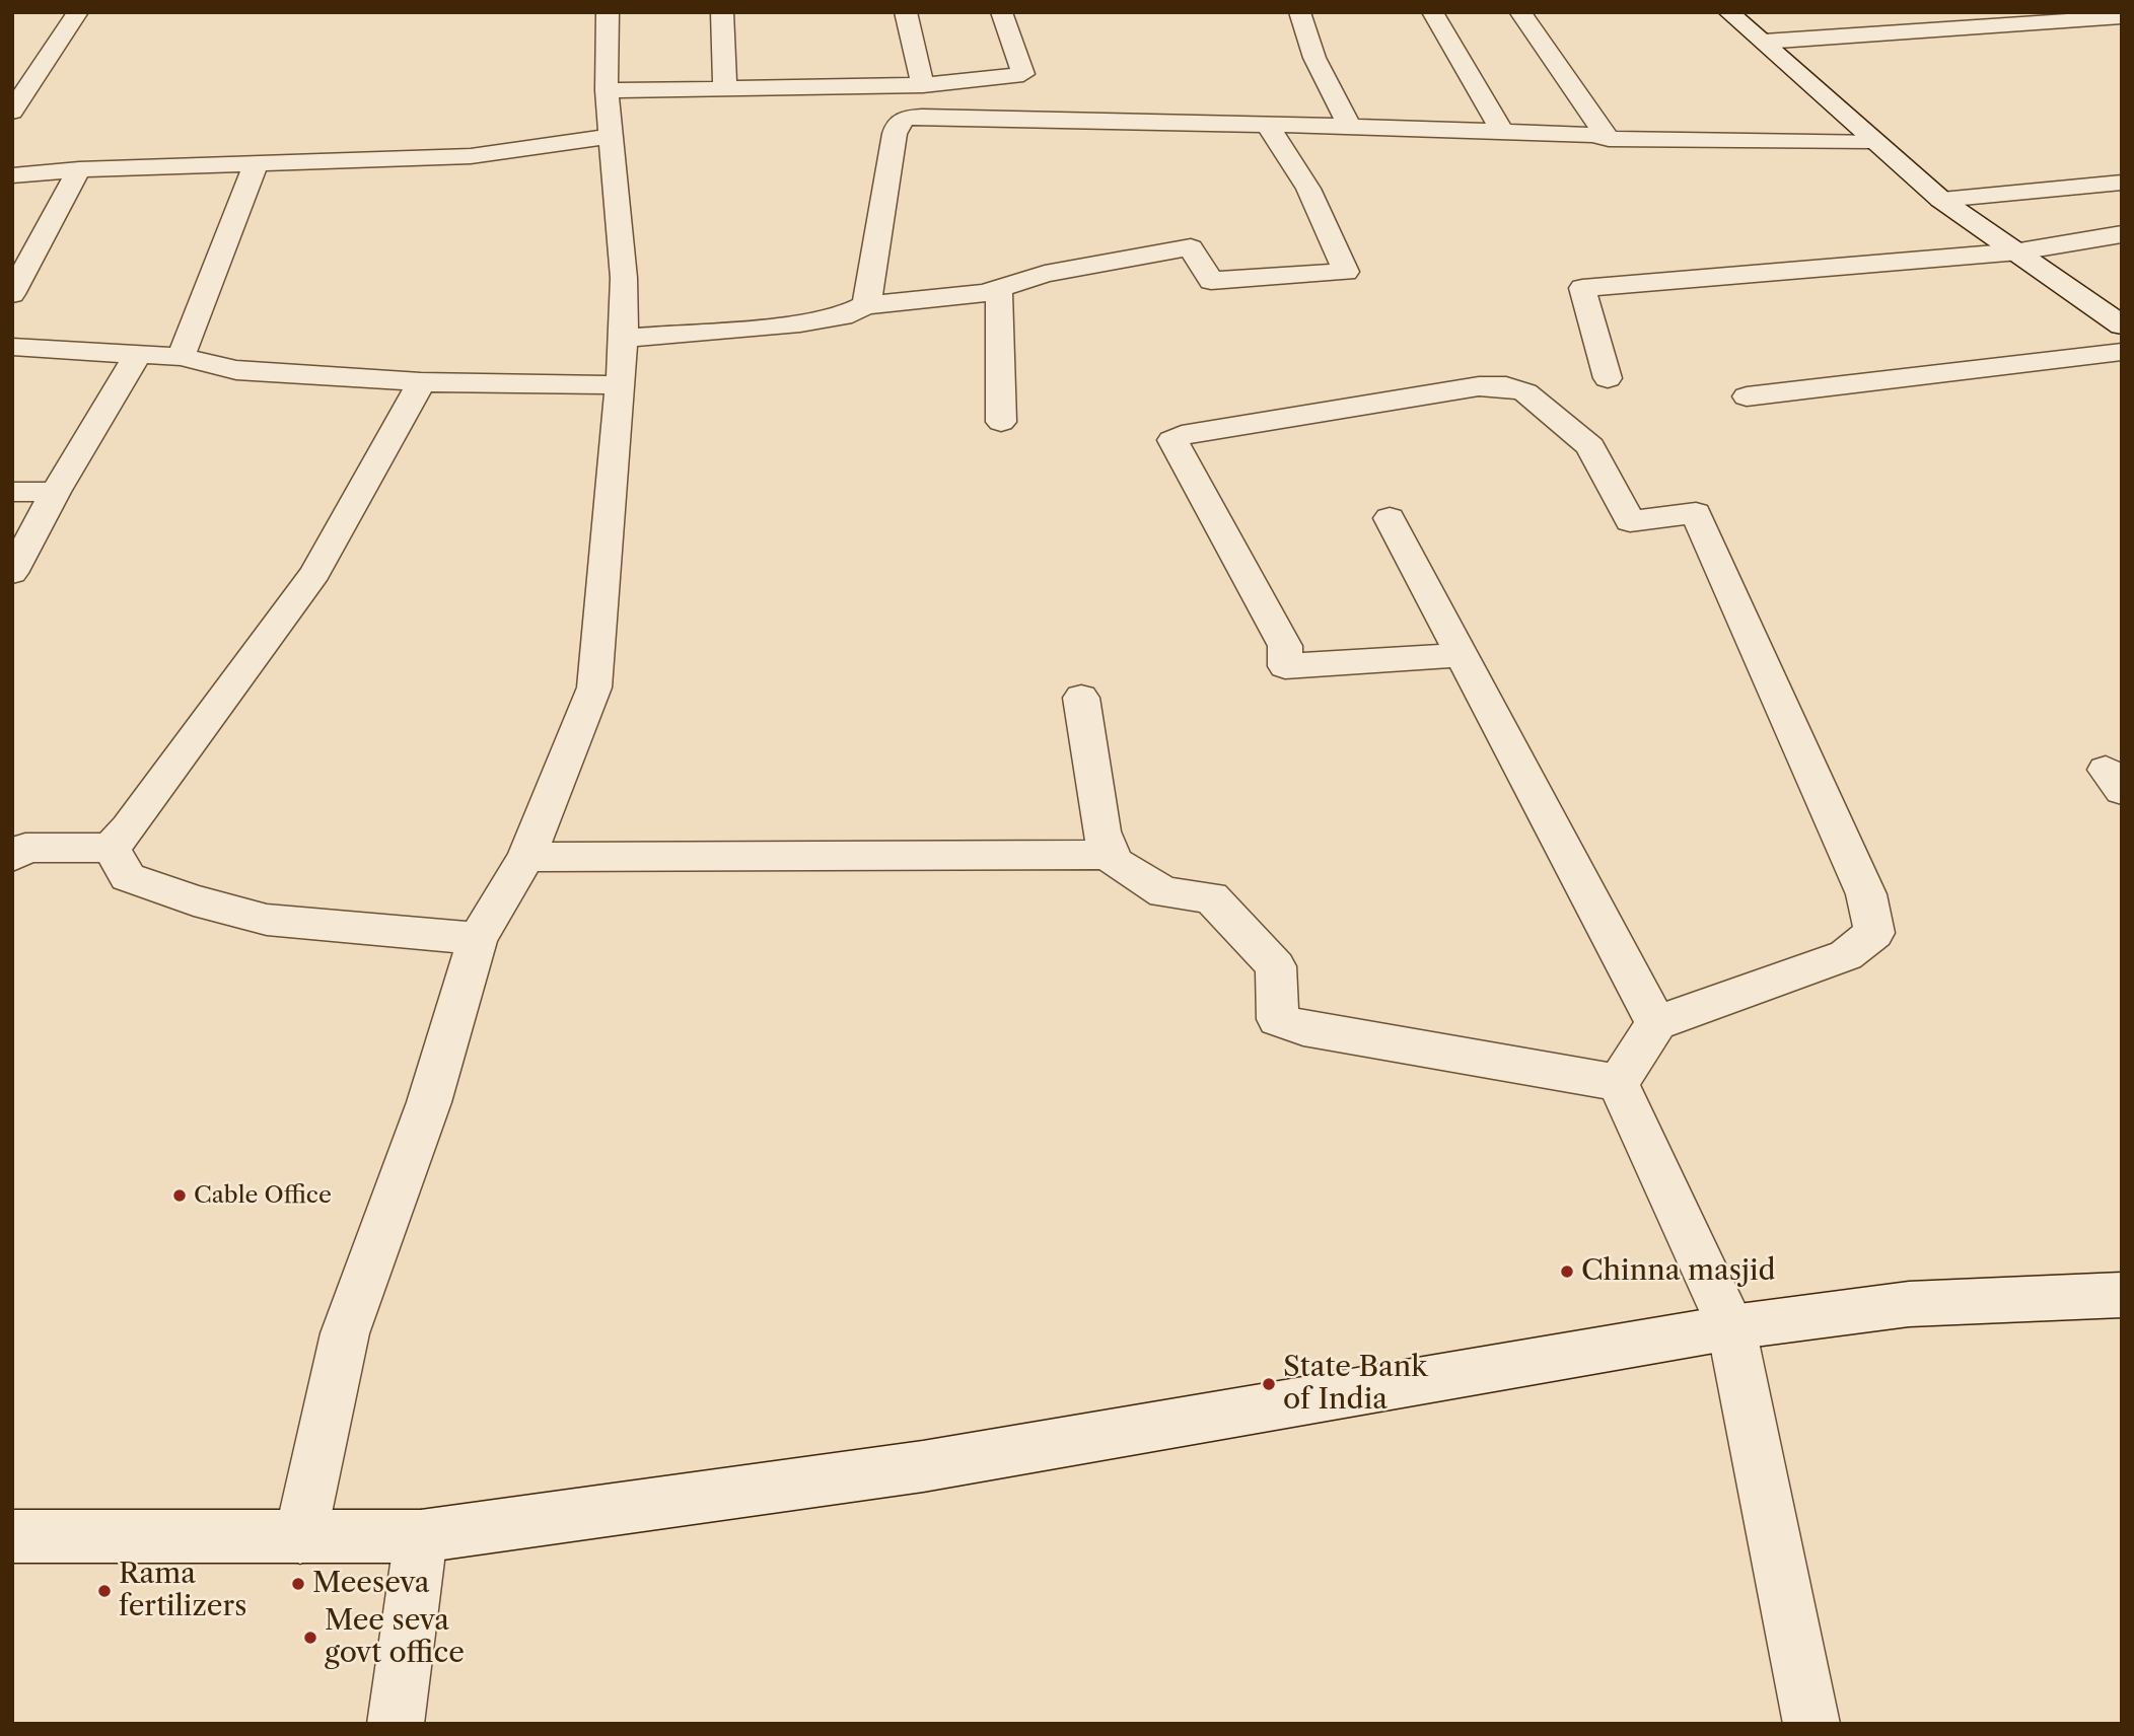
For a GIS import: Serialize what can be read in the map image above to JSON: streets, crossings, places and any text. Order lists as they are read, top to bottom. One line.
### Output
{"places":["Cable Office","Chinna masjid","State Bank of India","Meeseva","Rama fertilizers","Mee seva govt office"]}
